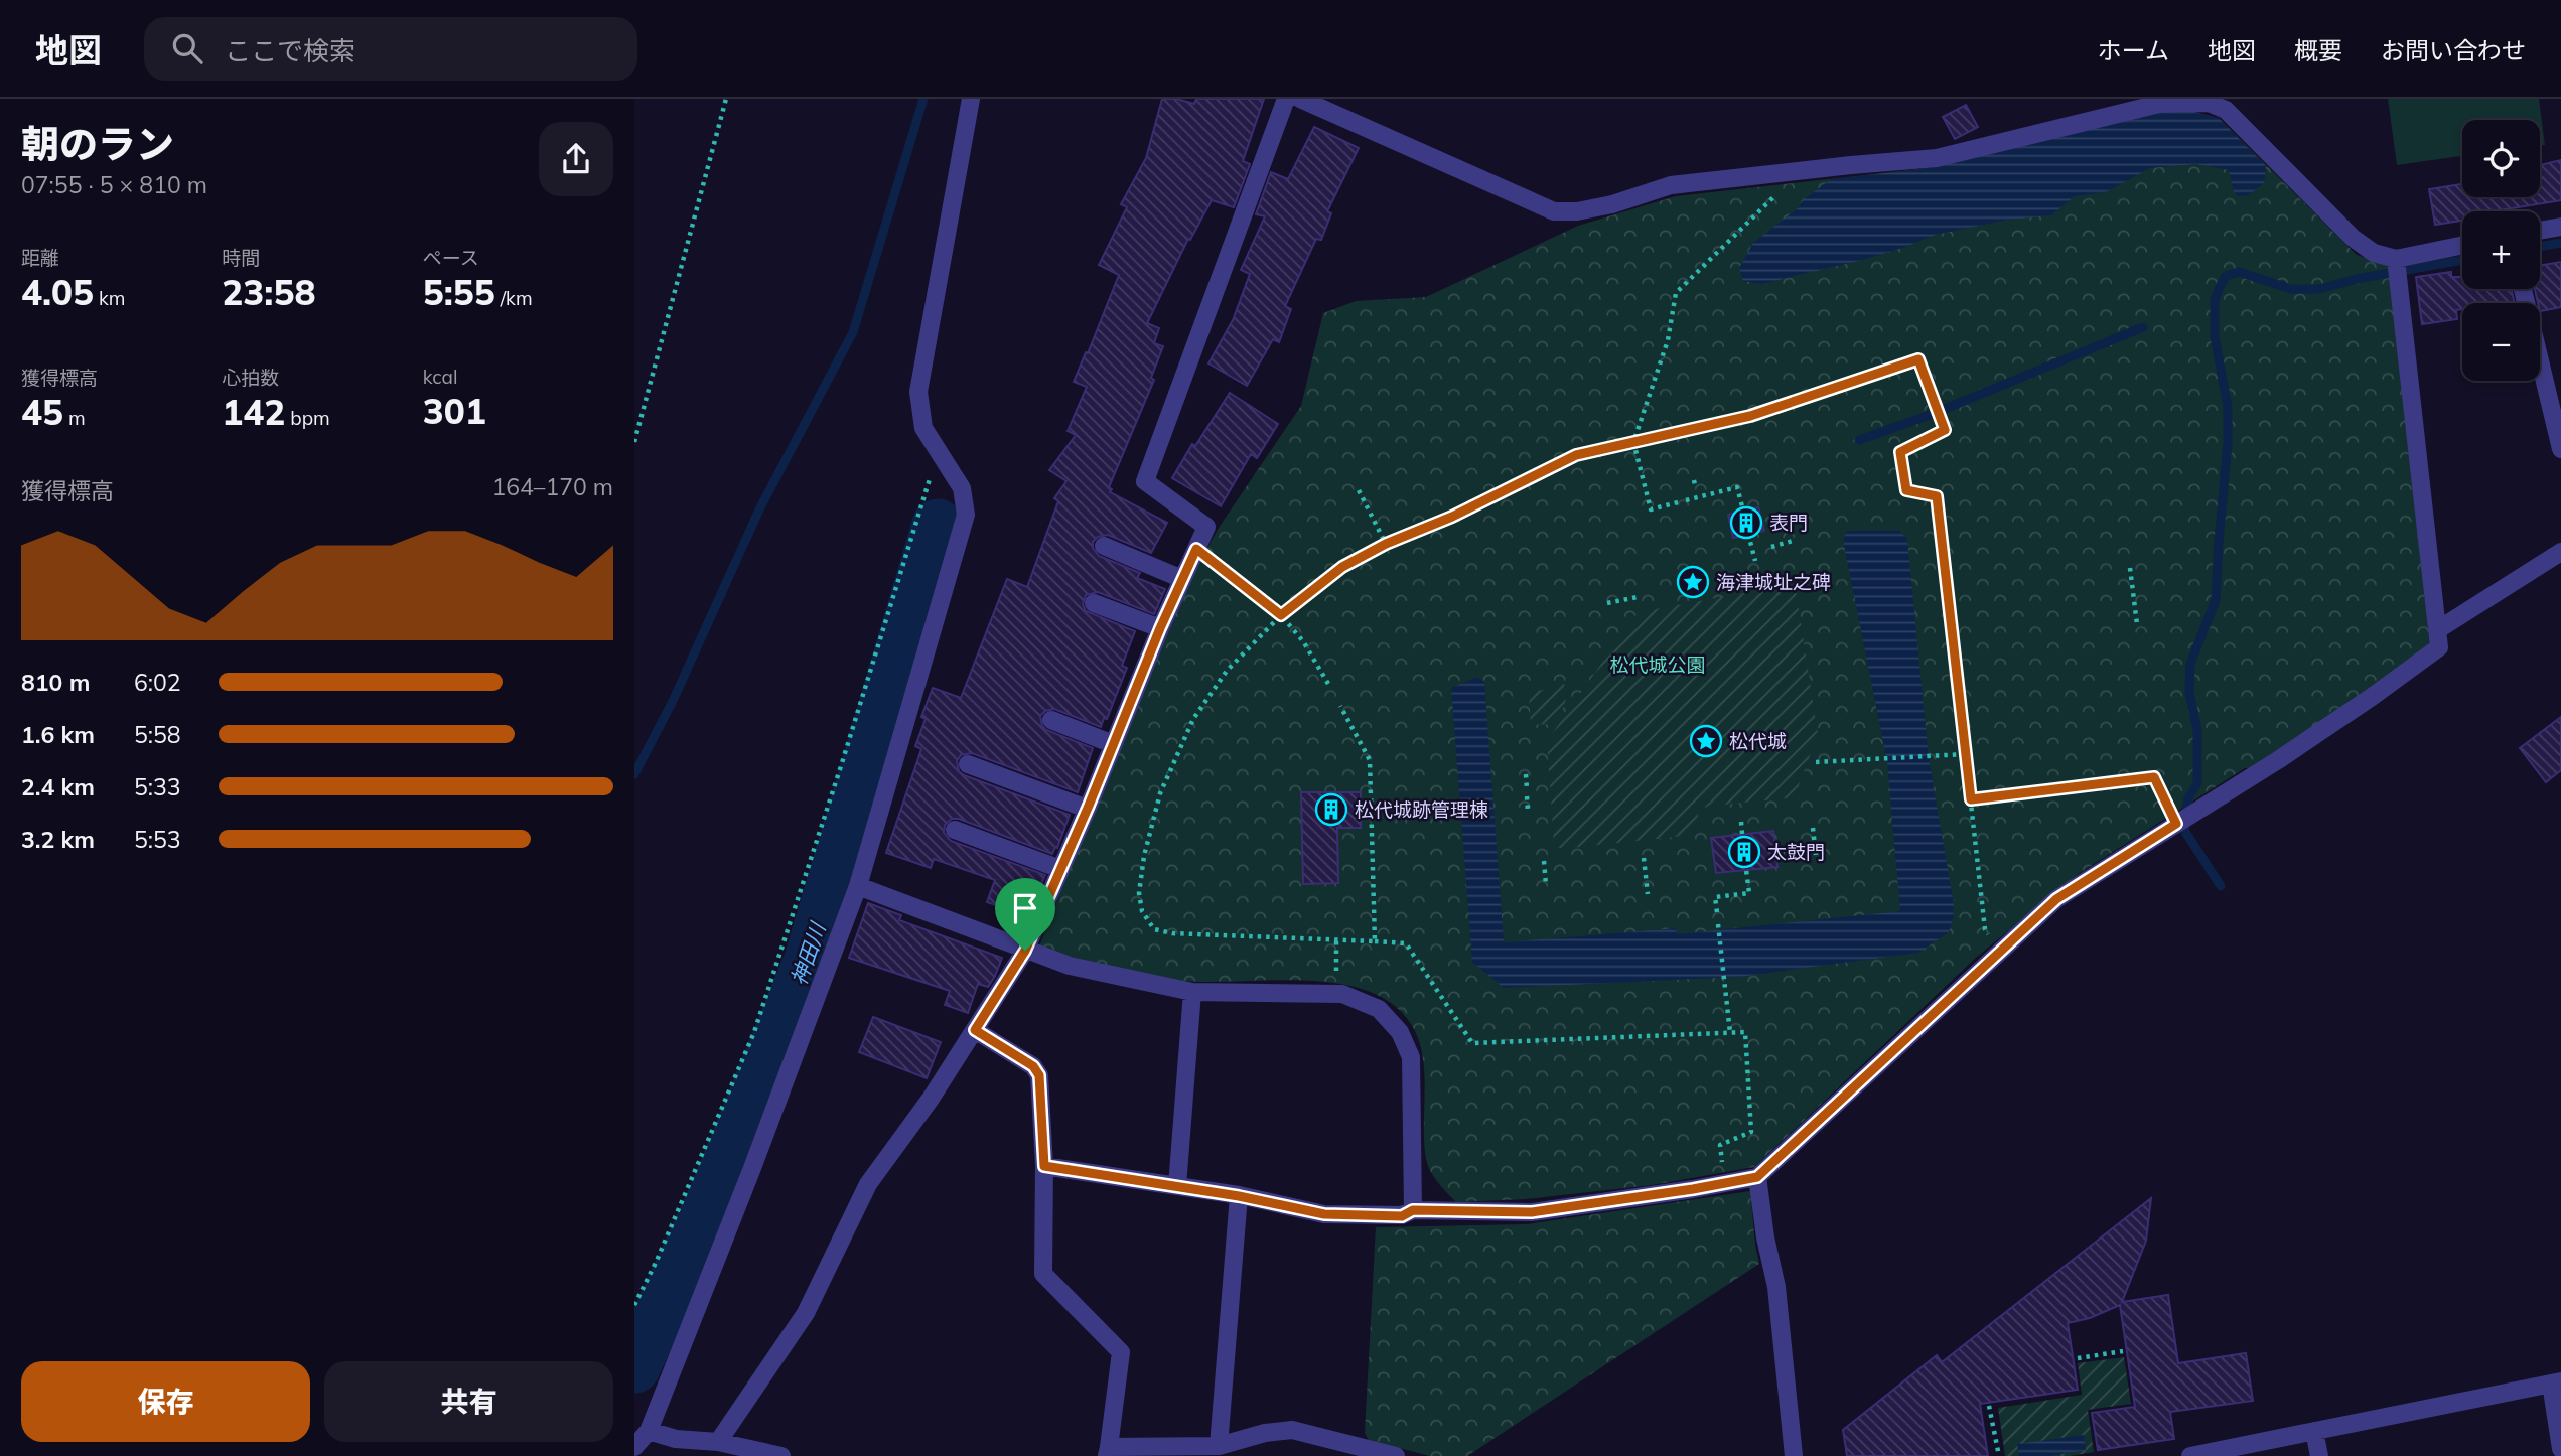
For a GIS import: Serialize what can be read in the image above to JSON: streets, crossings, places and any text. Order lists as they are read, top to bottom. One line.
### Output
{"water":["神田川"],"parks":["松代城公園"],"places":{"building":["表門","松代城跡管理棟","太鼓門"],"place":["海津城址之碑","松代城"]},"page":{"header":"地図","search":"ここで検索","nav":["ホーム","地図","概要","お問い合わせ"],"heading":["朝のラン","07:55 · 5 × 810 m"],"map_buttons":["+","−"],"stats":[["距離","4.05 km"],["時間","23:58"],["ペース","5:55 /km"],["獲得標高","45 m"],["心拍数","142 bpm"],["kcal","301"]],"chart":["獲得標高","164–170 m"],"list":[{"name":"810 m","note":"6:02"},{"name":"1.6 km","note":"5:58"},{"name":"2.4 km","note":"5:33"},{"name":"3.2 km","note":"5:53"}],"buttons":["保存","共有"]}}
